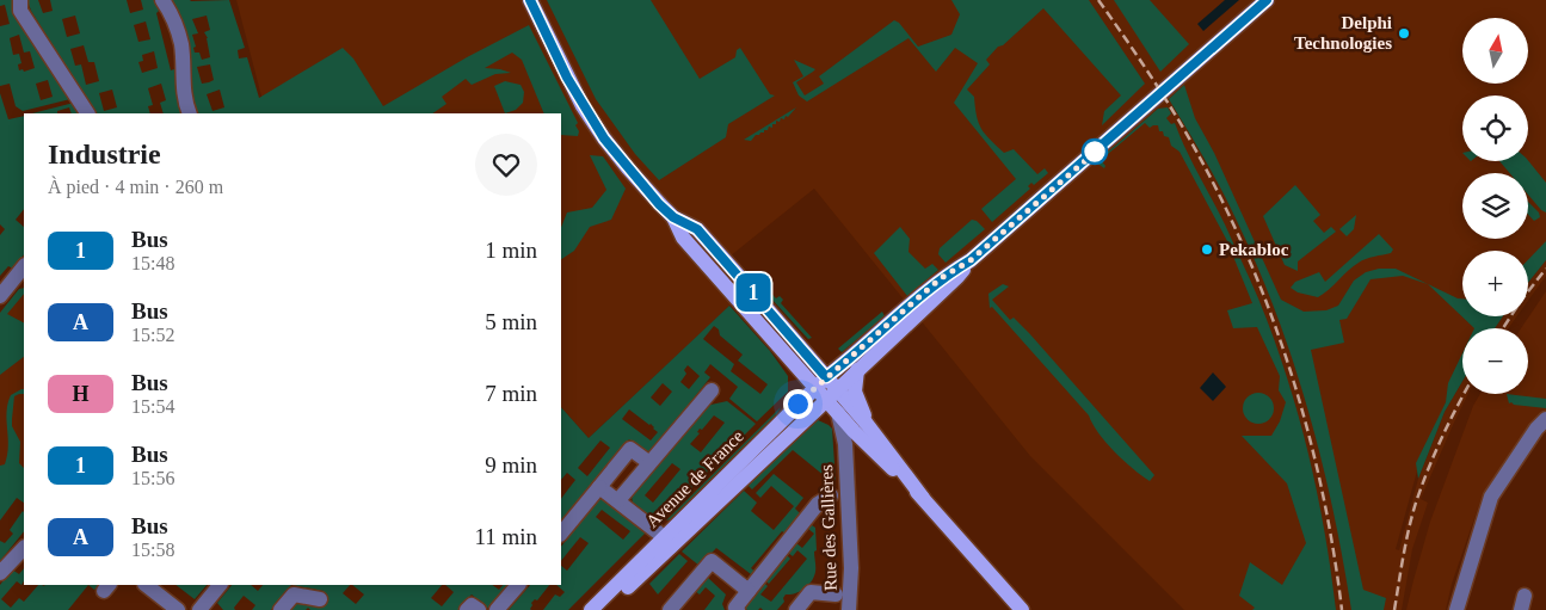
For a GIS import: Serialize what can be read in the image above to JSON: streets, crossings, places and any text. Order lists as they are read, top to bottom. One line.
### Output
{"streets":{"main road":["Avenue de France"],"street":["Rue des Gallières"]},"places":["Delphi Technologies","Pekabloc"],"lines":["bus line 1"],"north":"top","page":{"on_map":"1","map_buttons":["+","−"],"heading":["Industrie","À pied · 4 min · 260 m"],"list":[{"mark":"1","name":"Bus","note":"15:48","value":"1 min"},{"mark":"A","name":"Bus","note":"15:52","value":"5 min"},{"mark":"H","name":"Bus","note":"15:54","value":"7 min"},{"mark":"1","name":"Bus","note":"15:56","value":"9 min"},{"mark":"A","name":"Bus","note":"15:58","value":"11 min"}]}}
